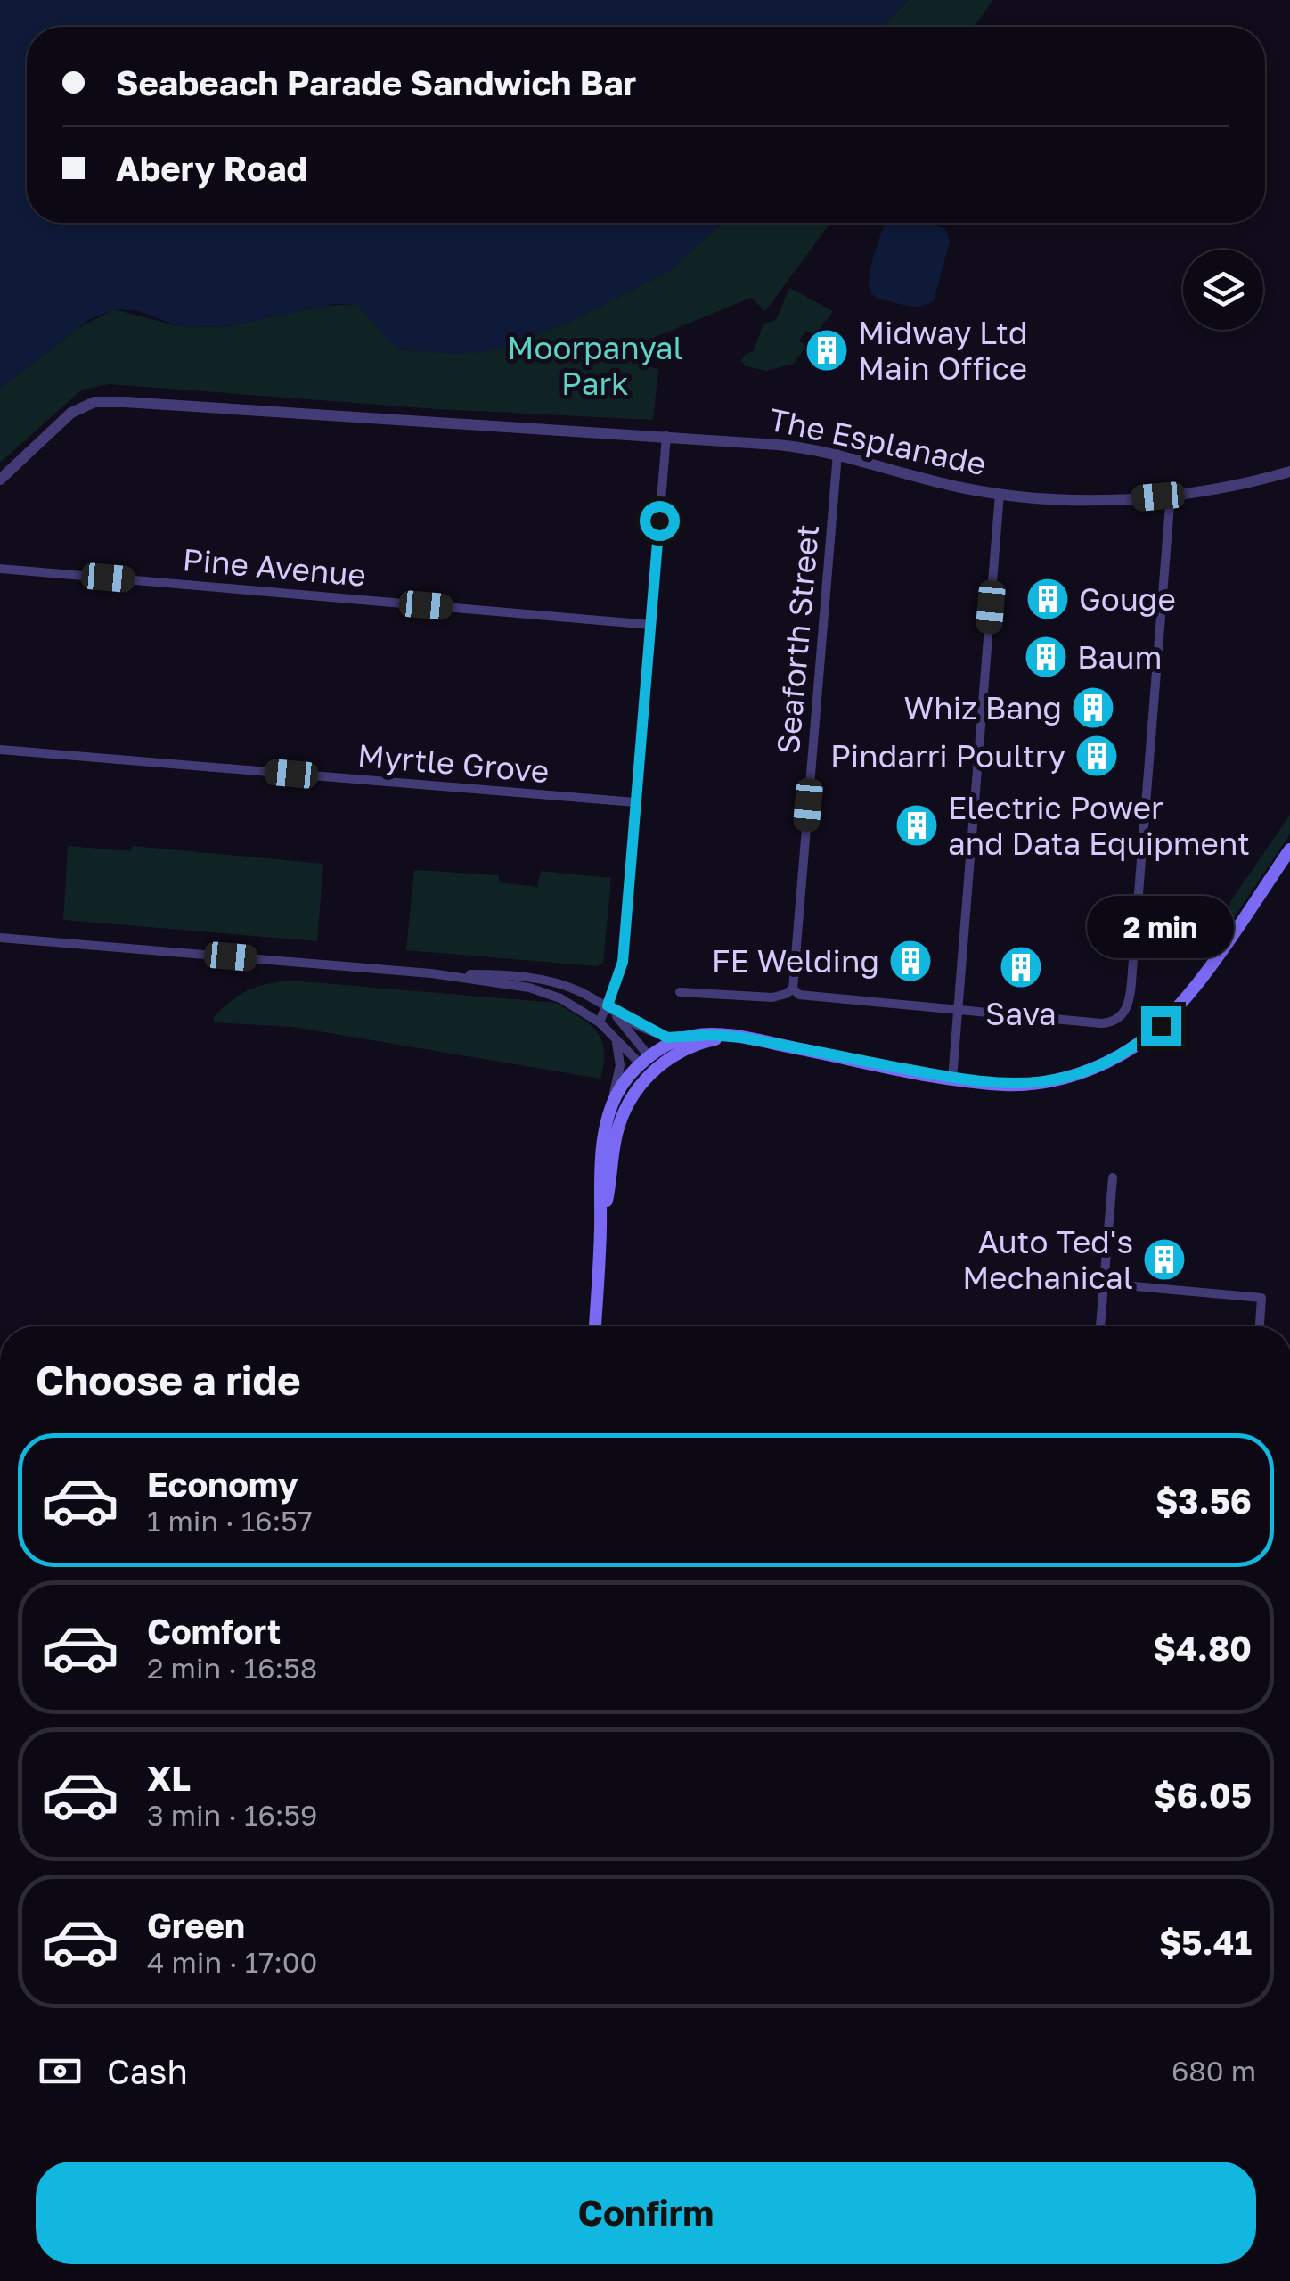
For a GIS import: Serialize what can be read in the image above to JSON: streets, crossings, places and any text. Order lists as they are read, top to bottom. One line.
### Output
{"streets":{"street":["The Esplanade","Pine Avenue","Seaforth Street","Myrtle Grove"]},"crossings":[["The Esplanade","Seaforth Street"]],"parks":["Moorpanyal Park"],"places":{"building":["Midway Ltd Main Office","Gouge","Baum","Whiz Bang","Pindarri Poultry","Electric Power and Data Equipment","FE Welding","Sava","Auto Ted's Mechanical"]},"page":{"banner":["Seabeach Parade Sandwich Bar","Abery Road"],"bubble":"2 min","heading":"Choose a ride","list":[{"name":"Economy","note":"1 min · 16:57","value":"$3.56"},{"name":"Comfort","note":"2 min · 16:58","value":"$4.80"},{"name":"XL","note":"3 min · 16:59","value":"$6.05"},{"name":"Green","note":"4 min · 17:00","value":"$5.41"}],"pay":["Cash","680 m"],"buttons":"Confirm"}}
